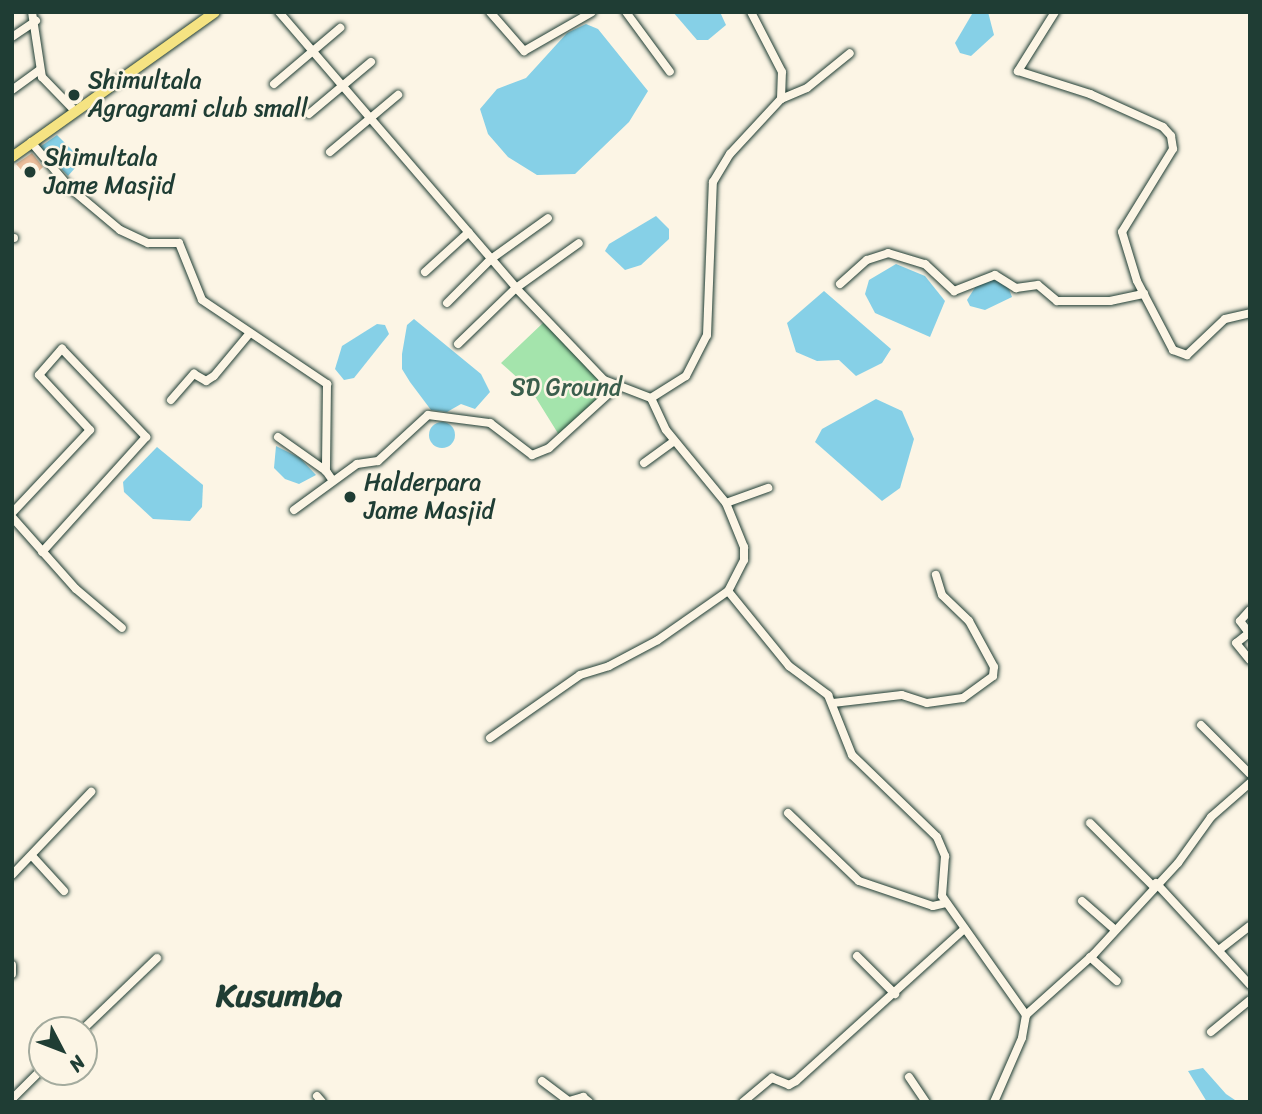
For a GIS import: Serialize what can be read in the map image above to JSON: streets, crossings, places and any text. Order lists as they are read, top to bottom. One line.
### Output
{"districts":["Kusumba"],"parks":["SD Ground"],"places":["Shimultala Agragrami club small","Shimultala Jame Masjid","Halderpara Jame Masjid"],"north":"bottom right"}
